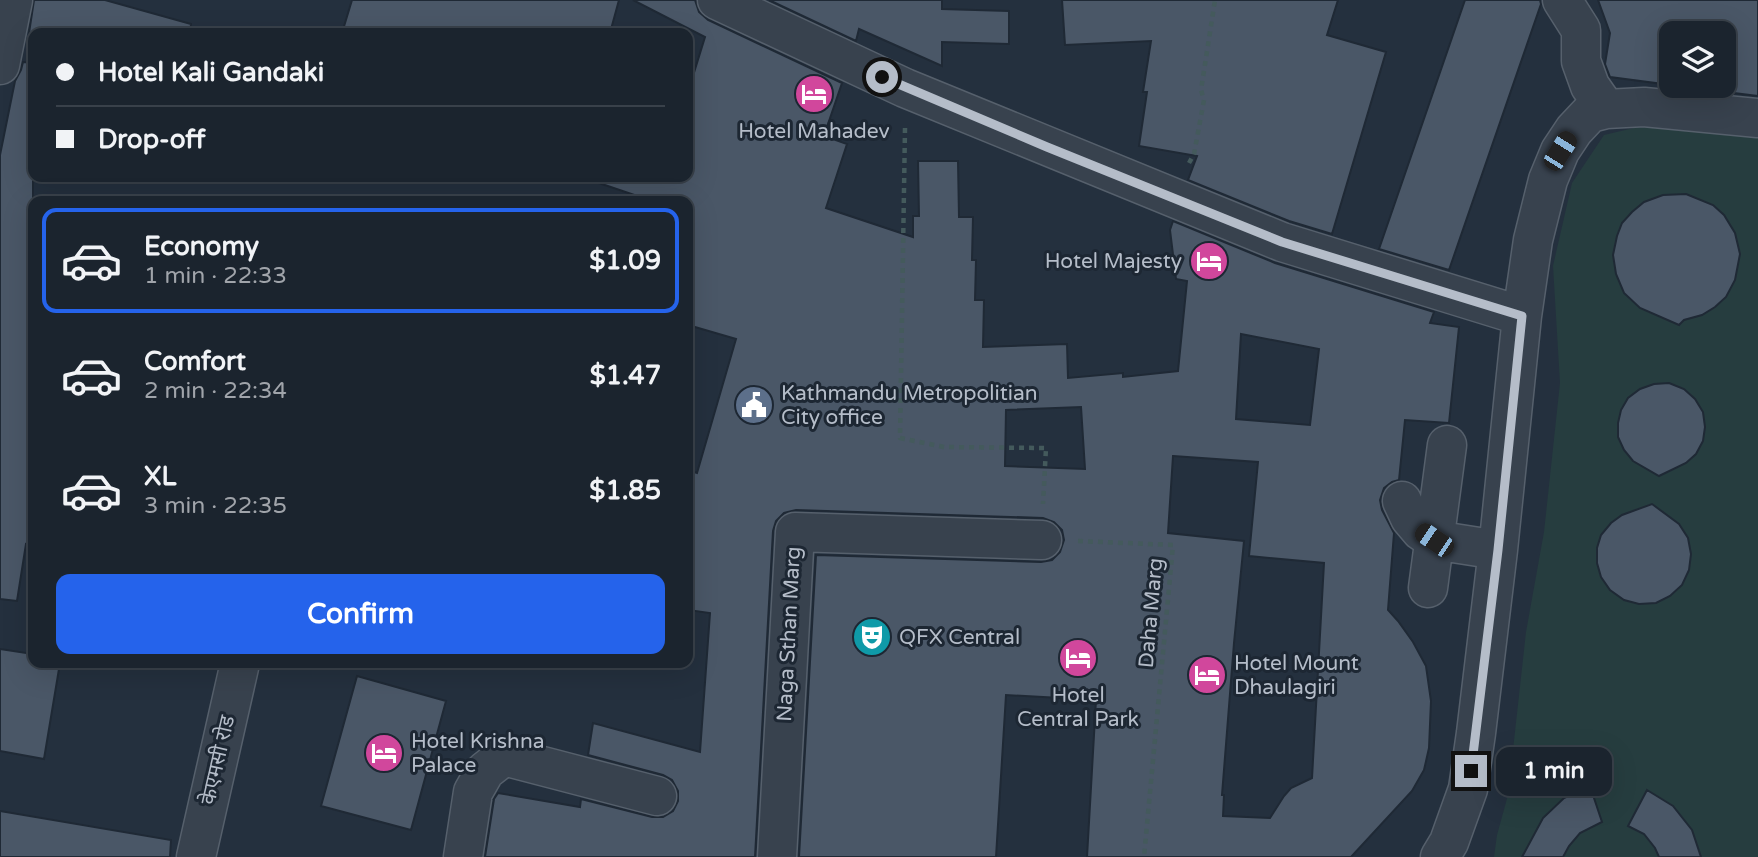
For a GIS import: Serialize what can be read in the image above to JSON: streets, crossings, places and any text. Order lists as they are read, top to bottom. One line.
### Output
{"streets":{"street":["Naga Sthan Marg","केएमसी रोड"],"path":["Daha Marg"]},"crossings":[["Daha Marg","Naga Sthan Marg"]],"places":{"hotel":["Hotel Mahadev","Hotel Majesty","Hotel Central Park","Hotel Mount Dhaulagiri","Hotel Krishna Palace"],"public building":["Kathmandu Metropolitian City office"],"theatre":["QFX Central"]},"page":{"banner":["Hotel Kali Gandaki","Drop-off"],"list":[{"name":"Economy","note":"1 min · 22:33","value":"$1.09"},{"name":"Comfort","note":"2 min · 22:34","value":"$1.47"},{"name":"XL","note":"3 min · 22:35","value":"$1.85"}],"buttons":"Confirm","bubble":"1 min"}}
